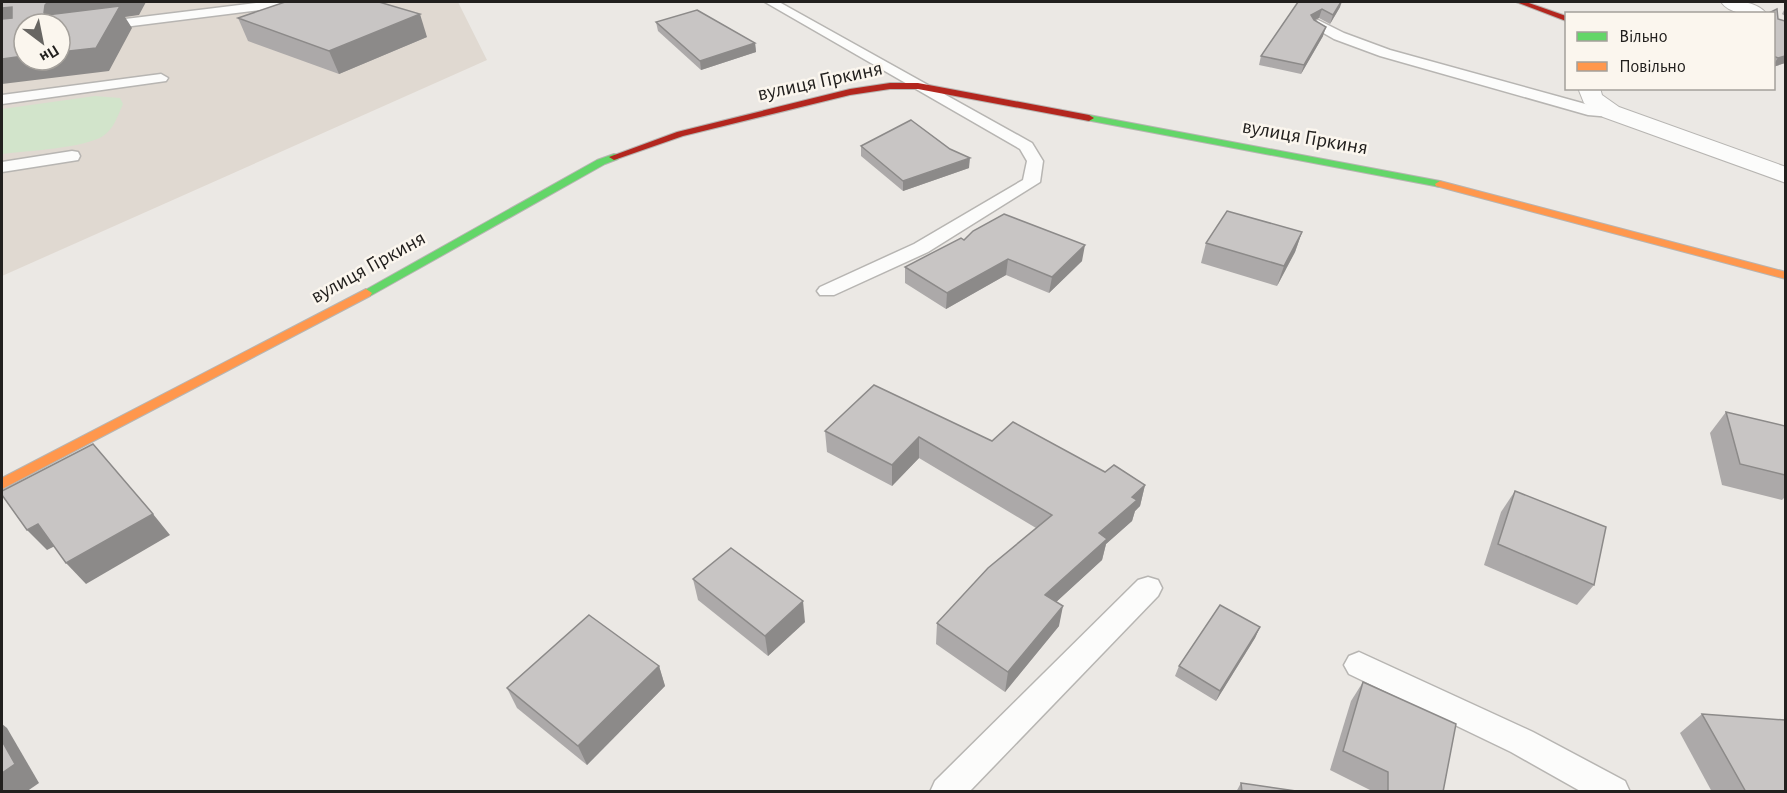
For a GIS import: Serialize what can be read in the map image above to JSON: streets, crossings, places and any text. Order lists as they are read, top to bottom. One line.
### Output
{"streets":{"street":["вулиця Гіркиня"]},"legend":["Вільно","Повільно"],"north":"bottom right"}
